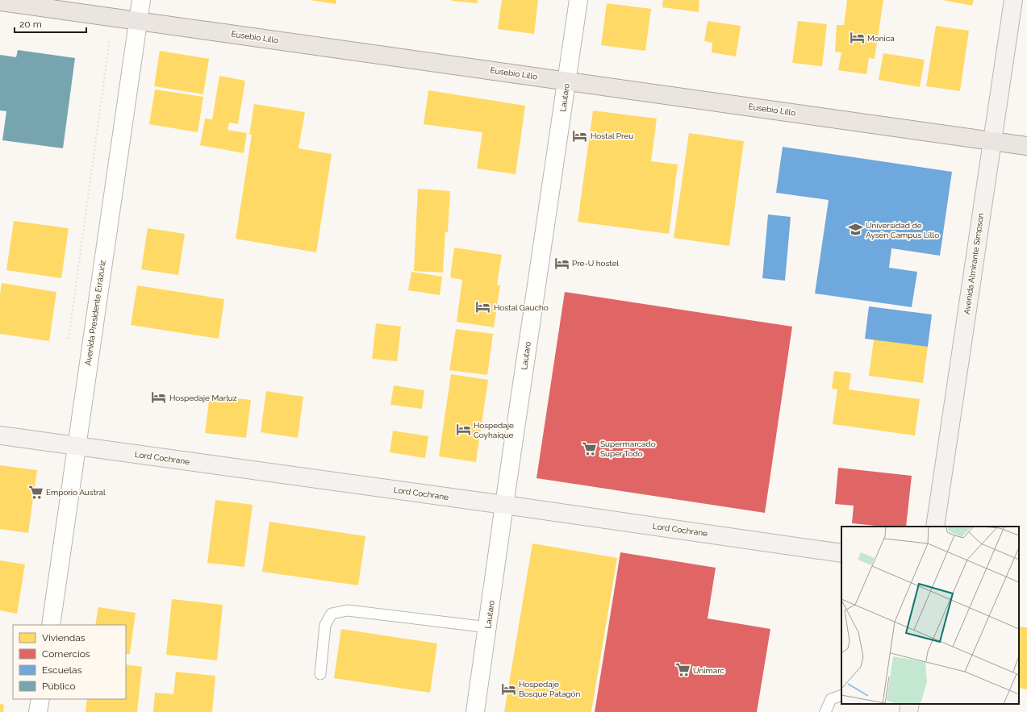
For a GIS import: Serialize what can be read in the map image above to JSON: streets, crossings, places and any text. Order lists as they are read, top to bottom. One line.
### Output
{"streets":{"main road":["Eusebio Lillo","Avenida Almirante Simpson","Lord Cochrane"],"street":["Lautaro","Avenida Presidente Errázuriz"]},"crossings":[["Eusebio Lillo","Lautaro"],["Eusebio Lillo","Avenida Almirante Simpson"],["Eusebio Lillo","Avenida Presidente Errázuriz"],["Lautaro","Lord Cochrane"],["Avenida Presidente Errázuriz","Lord Cochrane"]],"places":{"hotel":["Monica","Hostal Preu","Pre-U hostel","Hostal Gaucho","Hospedaje Marluz","Hospedaje Coyhaique","Hospedaje Bosque Patagón"],"school or university":["Universidad de Aysén Campus Lillo"],"supermarket":["Supermarcado Super Todo","Emporio Austral","Unimarc"]},"legend":["Viviendas","Comercios","Escuelas","Público"],"scale_bar":"20 m"}
